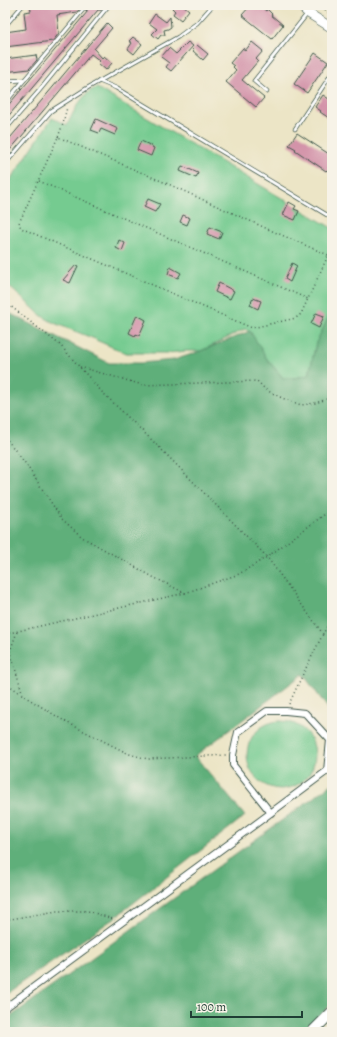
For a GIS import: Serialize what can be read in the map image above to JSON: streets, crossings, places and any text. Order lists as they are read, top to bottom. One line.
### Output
{"scale_bar":"100 m"}
